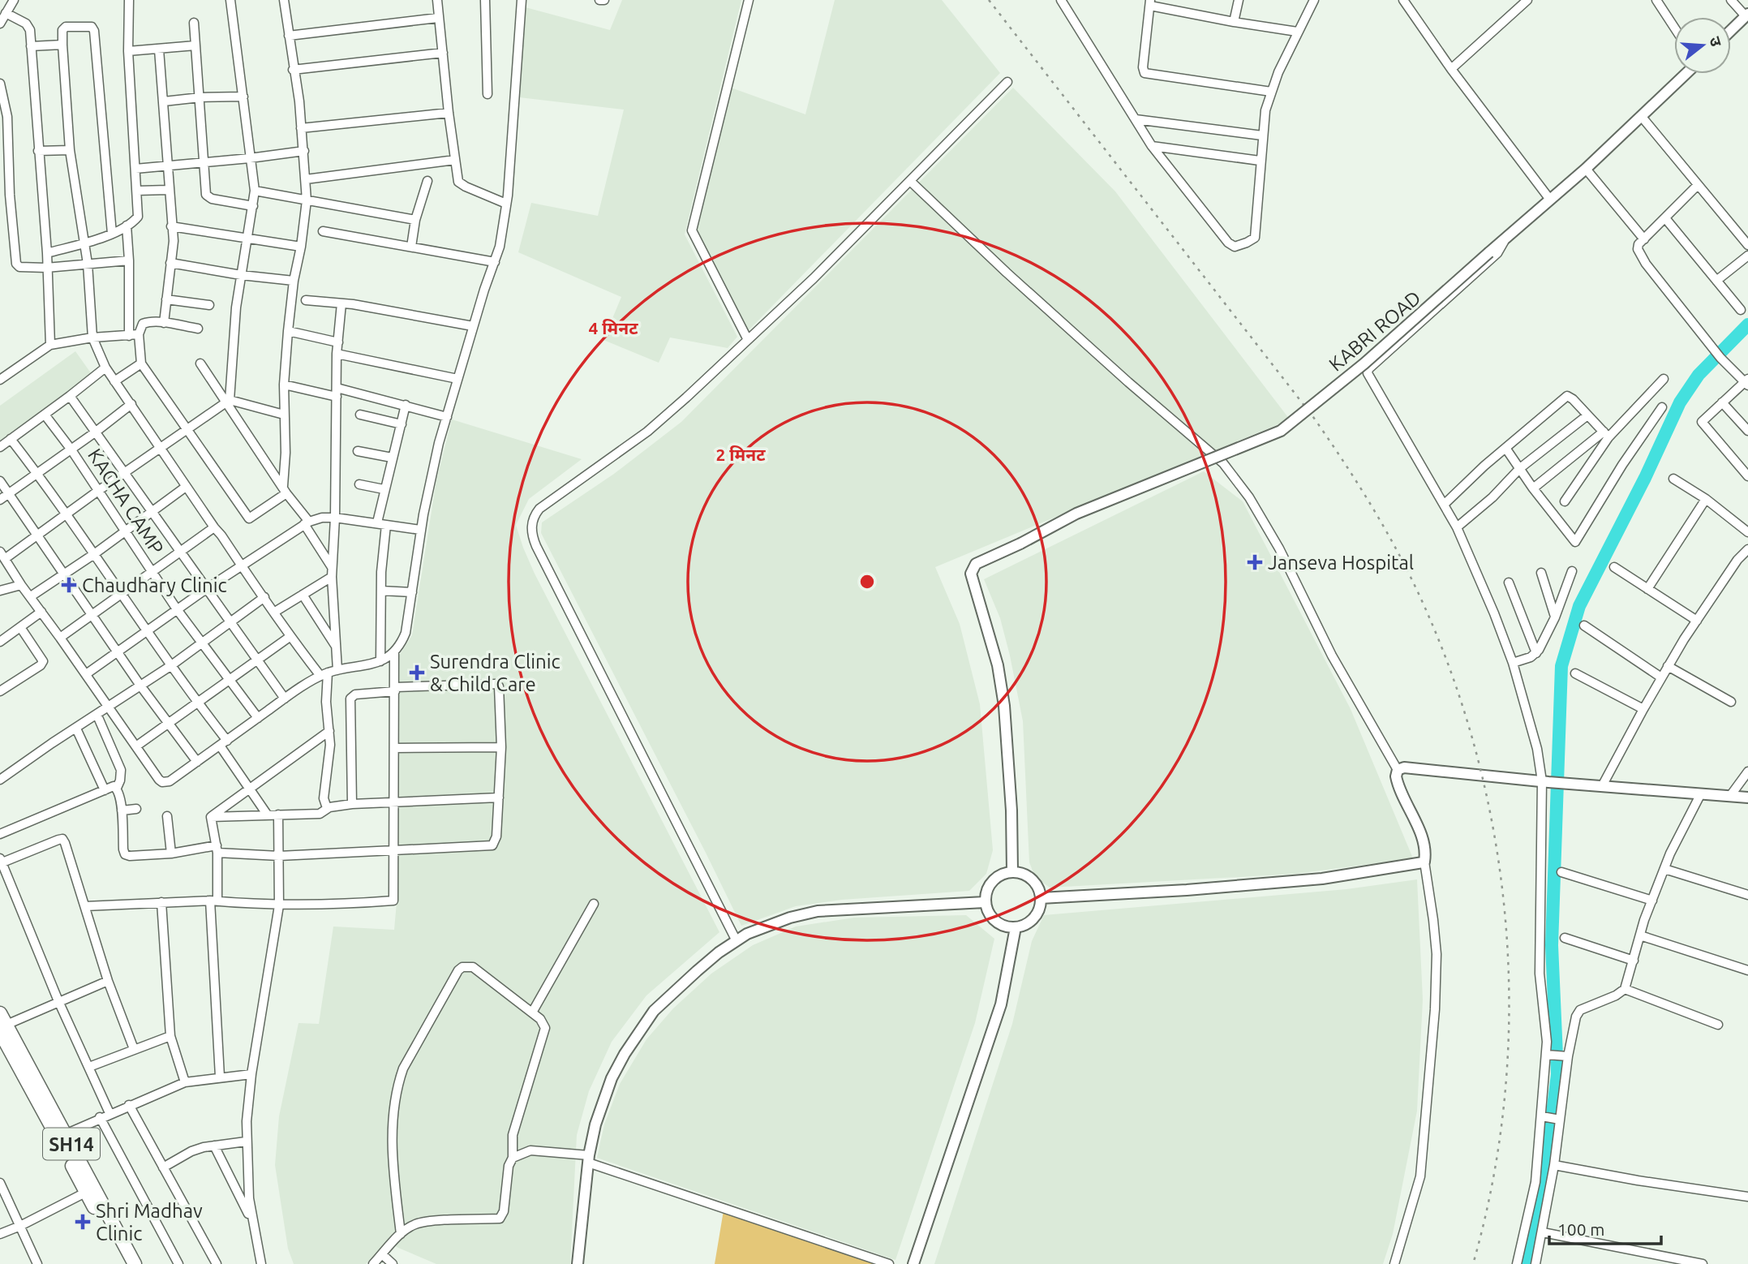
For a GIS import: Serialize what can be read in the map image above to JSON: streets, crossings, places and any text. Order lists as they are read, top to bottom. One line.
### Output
{"streets":{"main road":["SH14"],"street":["KABRI ROAD","KACHA CAMP"]},"places":{"health":["Janseva Hospital","Chaudhary Clinic","Surendra Clinic & Child Care","Shri Madhav Clinic"]},"scale_bar":"100 m","north":"right","rings":["4 मिनट","2 मिनट"]}
